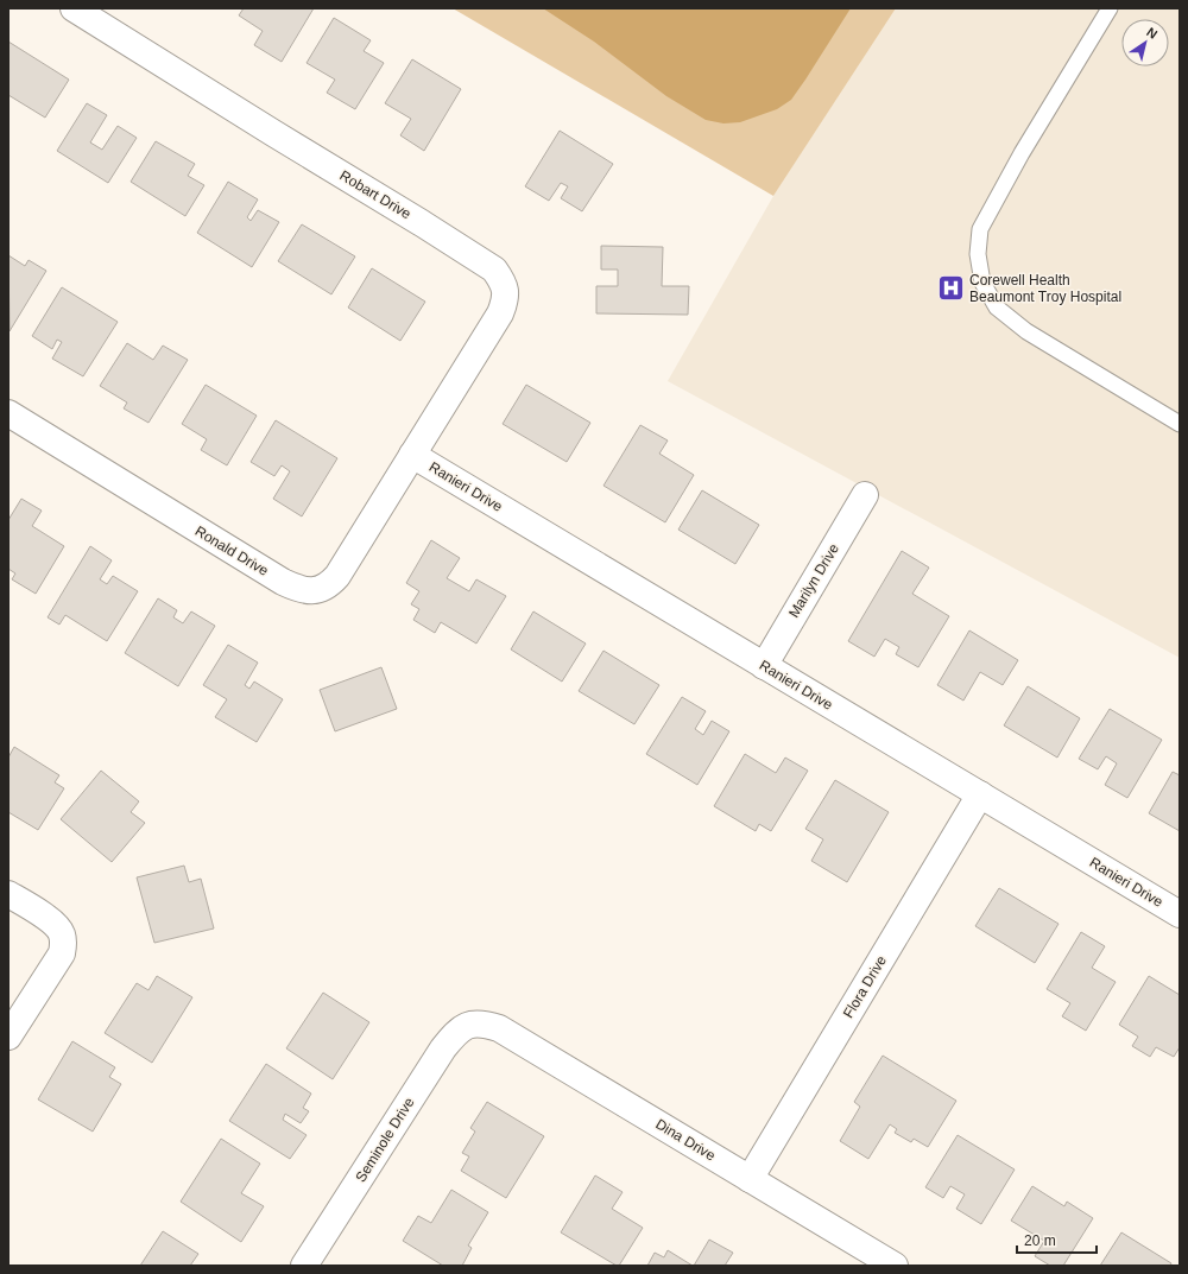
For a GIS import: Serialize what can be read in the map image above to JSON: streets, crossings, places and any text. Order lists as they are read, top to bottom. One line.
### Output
{"streets":{"street":["Robart Drive","Ranieri Drive","Ronald Drive","Marilyn Drive","Flora Drive","Seminole Drive","Dina Drive"]},"crossings":[["Robart Drive","Ranieri Drive"],["Robart Drive","Ronald Drive"],["Ranieri Drive","Ronald Drive"],["Ranieri Drive","Marilyn Drive"],["Ranieri Drive","Flora Drive"],["Flora Drive","Dina Drive"],["Seminole Drive","Dina Drive"]],"places":{"hospital":["Corewell Health Beaumont Troy Hospital"]},"scale_bar":"20 m","north":"top right"}
